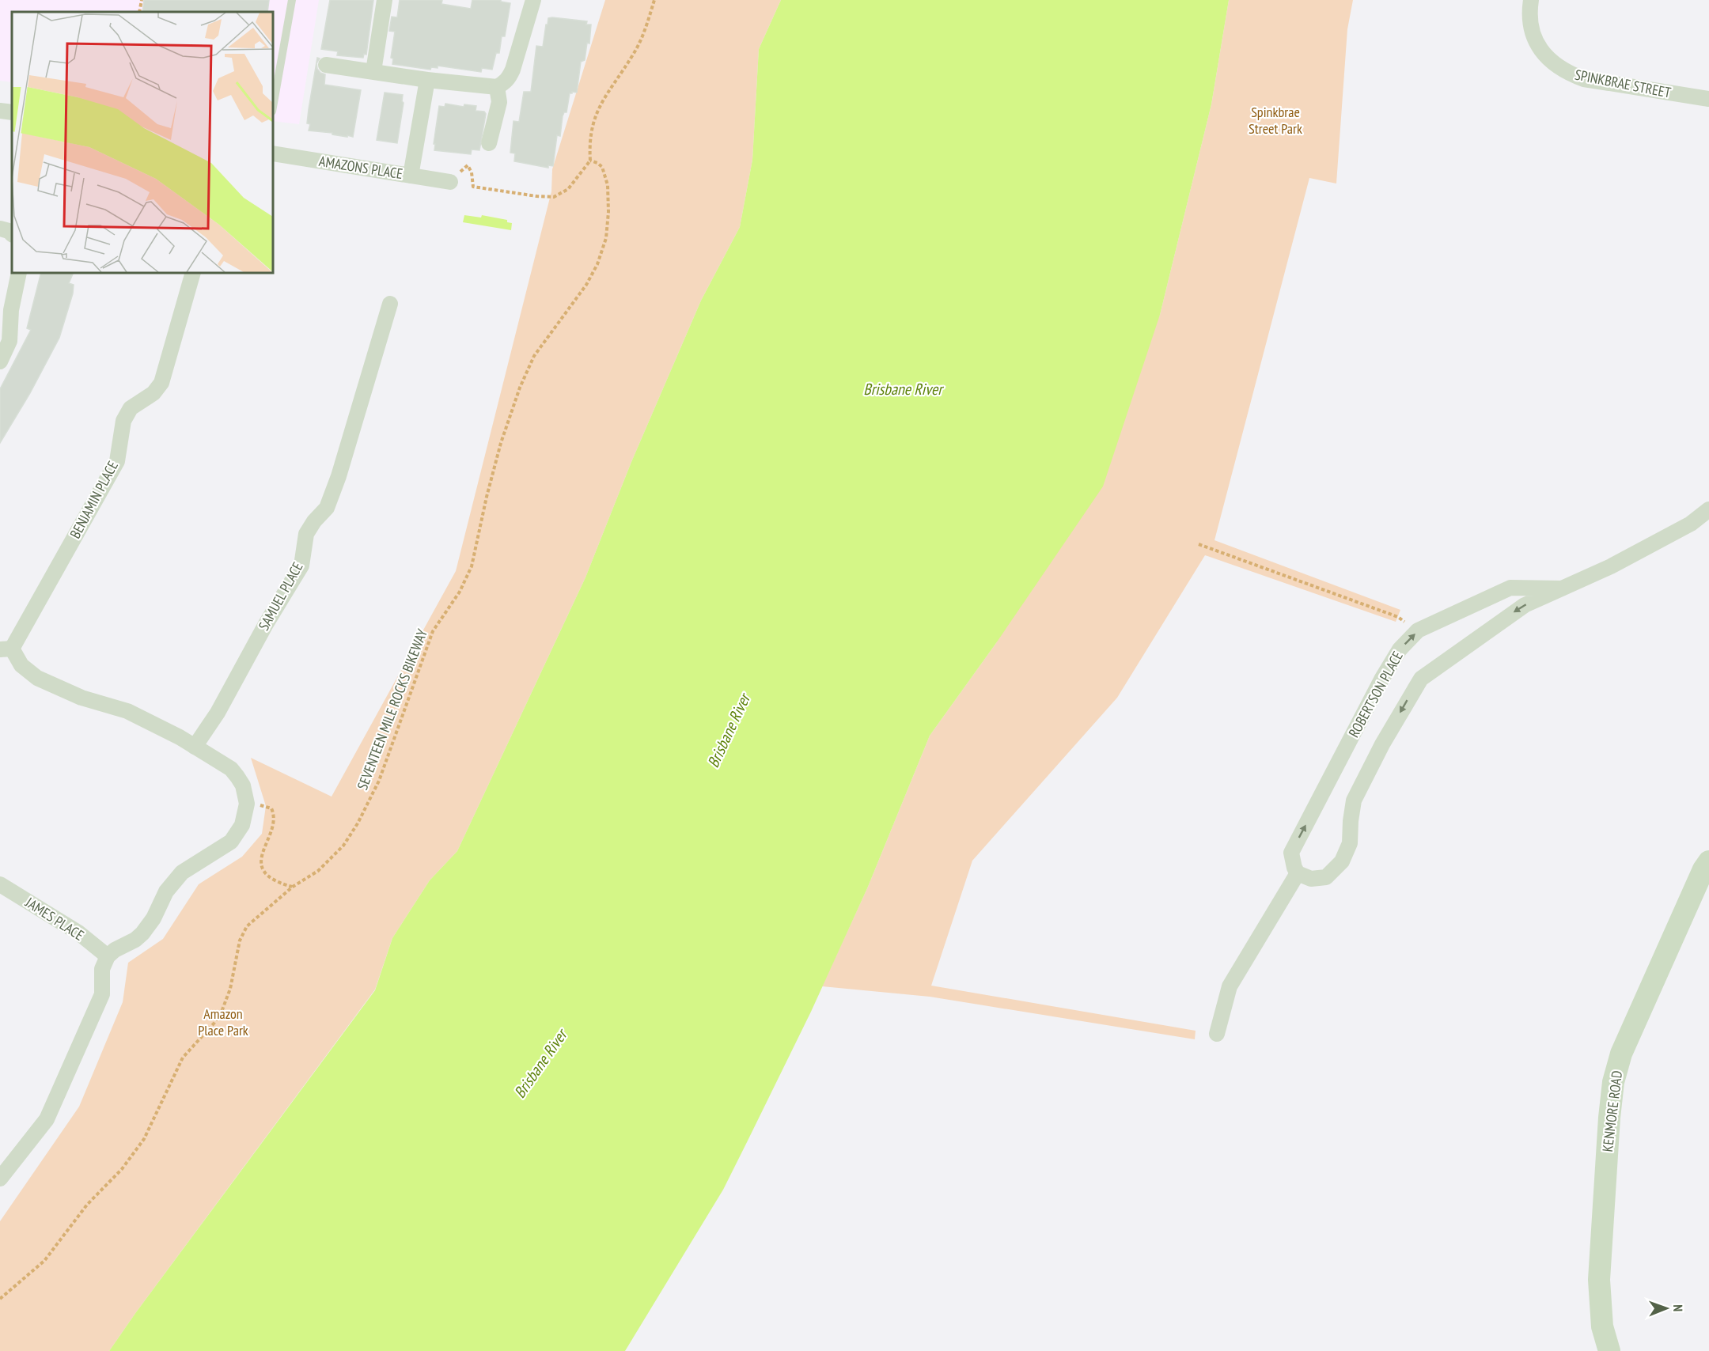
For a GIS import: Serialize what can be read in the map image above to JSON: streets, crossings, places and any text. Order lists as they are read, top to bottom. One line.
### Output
{"streets":{"street":["SPINKBRAE STREET","AMAZONS PLACE","BENJAMIN PLACE","SAMUEL PLACE","ROBERTSON PLACE","JAMES PLACE","KENMORE ROAD"],"path":["SEVENTEEN MILE ROCKS BIKEWAY"]},"water":["Brisbane River"],"parks":["Spinkbrae Street Park","Amazon Place Park"],"north":"right"}
